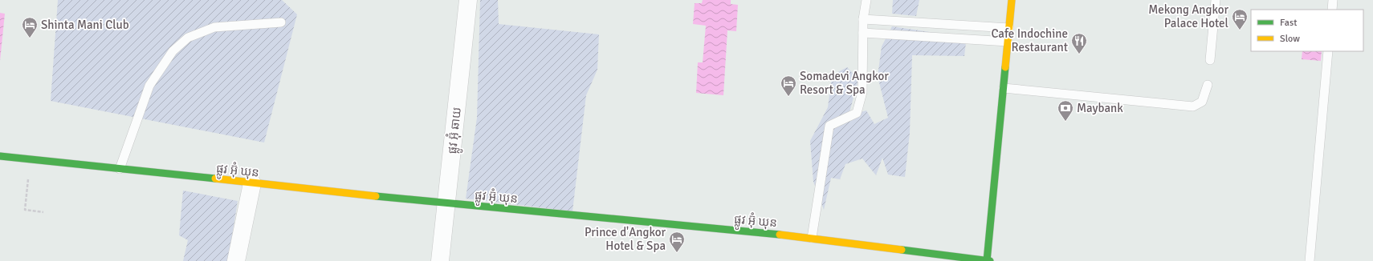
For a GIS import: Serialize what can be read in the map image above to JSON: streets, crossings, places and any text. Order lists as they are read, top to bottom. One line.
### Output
{"streets":{"street":["ផ្លូវ អ៊ុំ ឆាយ","ផ្លូវ អ៊ុំ ឃុន"]},"crossings":[["ផ្លូវ អ៊ុំ ឆាយ","ផ្លូវ អ៊ុំ ឃុន"]],"places":{"hotel":["Mekong Angkor Palace Hotel","Shinta Mani Club","Somadevi Angkor Resort & Spa","Prince d'Angkor Hotel & Spa"],"restaurant":["Cafe Indochine Restaurant"],"bank":["Maybank"]},"legend":["Fast","Slow"]}
